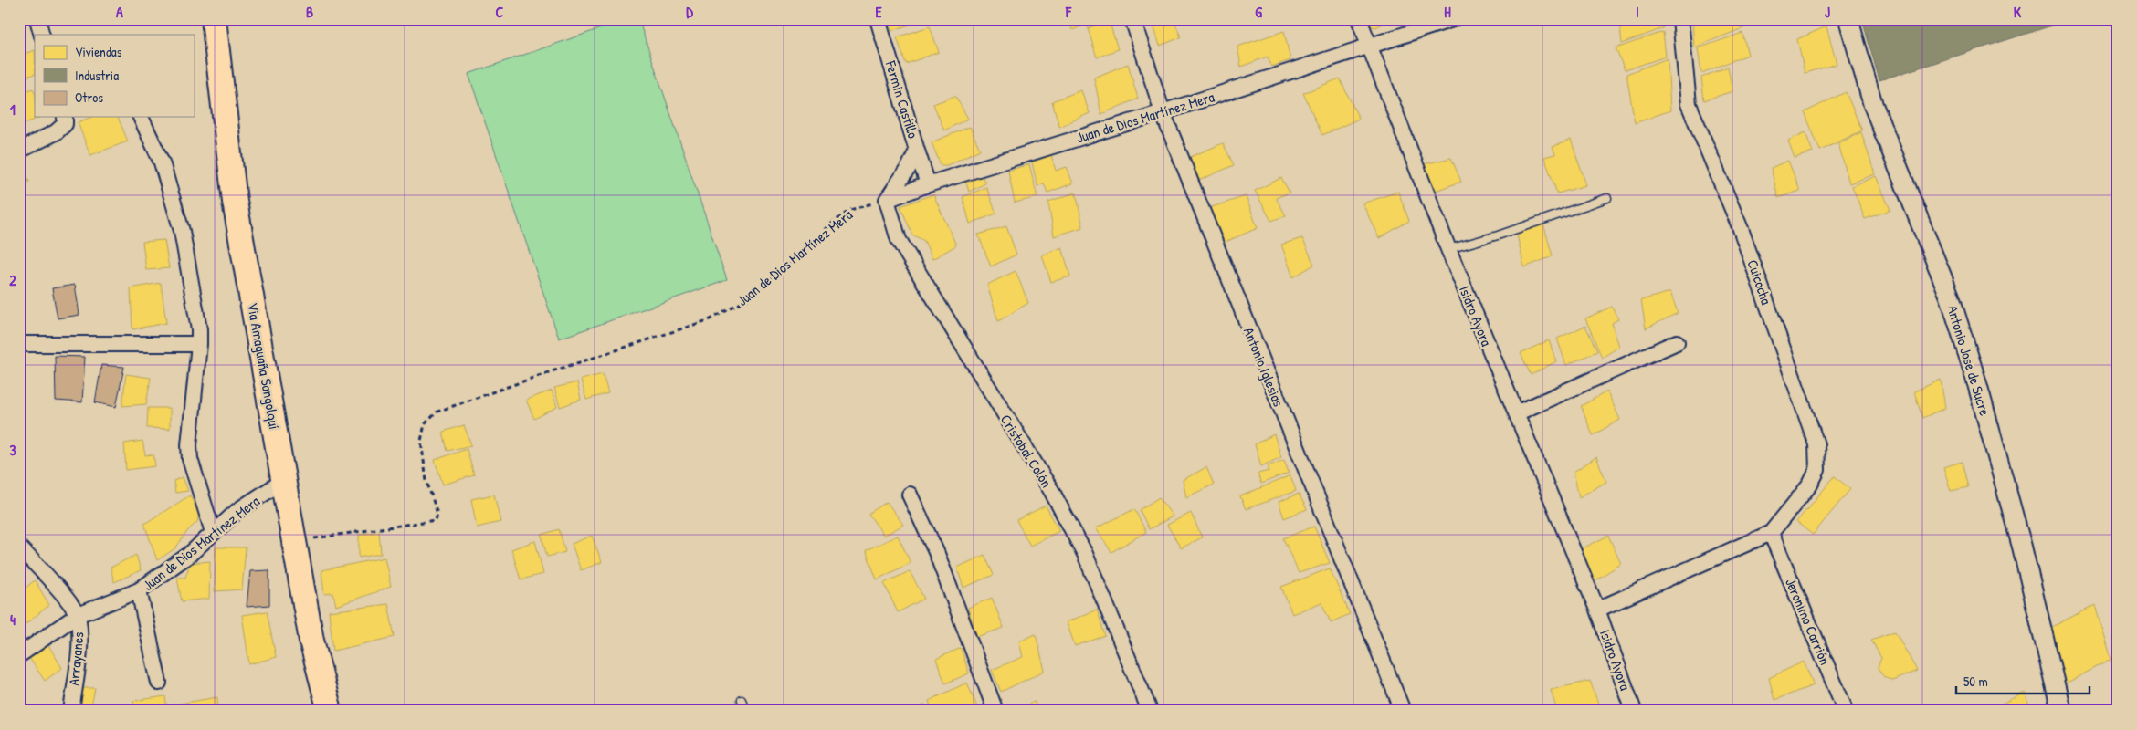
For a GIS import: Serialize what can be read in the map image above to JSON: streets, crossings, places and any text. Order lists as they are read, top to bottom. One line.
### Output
{"streets":{"highway":["Via Amaguaña Sangolquí"],"street":["Fermin Castillo","Juan de Dios Martínez Mera","Cuicocha","Isidro Ayora","Antonio Jose de Sucre","Antonio Iglesias","Cristobal Colón","Jeronimo Carrión","Arrayanes"]},"crossings":[["Fermin Castillo","Juan de Dios Martínez Mera"],["Fermin Castillo","Cristobal Colón"],["Juan de Dios Martínez Mera","Isidro Ayora"],["Juan de Dios Martínez Mera","Via Amaguaña Sangolquí"],["Juan de Dios Martínez Mera","Antonio Iglesias"],["Juan de Dios Martínez Mera","Cristobal Colón"],["Juan de Dios Martínez Mera","Arrayanes"],["Cuicocha","Isidro Ayora"],["Cuicocha","Jeronimo Carrión"],["Isidro Ayora","Jeronimo Carrión"]],"legend":["Viviendas","Industria","Otros"],"scale_bar":"50 m","grid":{"columns":["A","B","C","D","E","F","G","H","I","J","K"],"rows":["1","2","3","4"]}}
